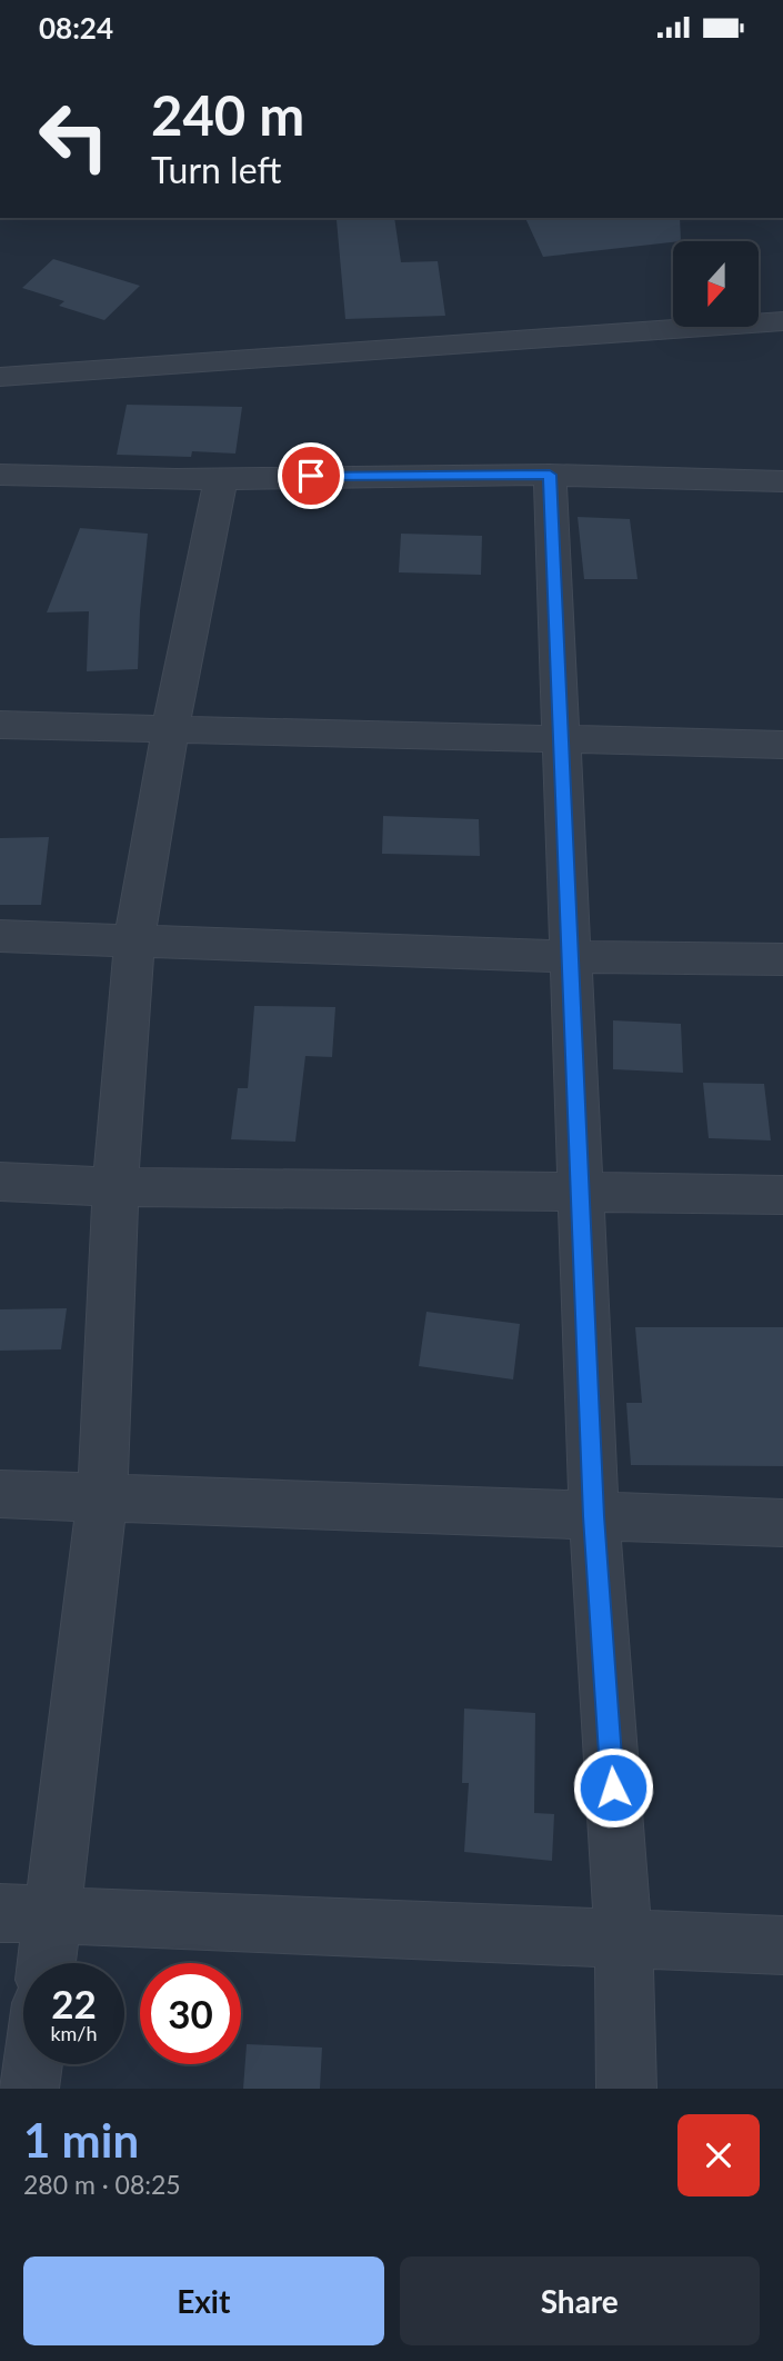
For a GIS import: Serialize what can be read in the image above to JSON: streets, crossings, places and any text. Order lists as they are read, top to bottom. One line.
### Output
{"north":"bottom","page":{"status":"08:24","turn":["240 m","Turn left"],"speed":"22 km/h","limit":"30","heading":["1 min","280 m · 08:25"],"buttons":["Exit","Share"]}}
